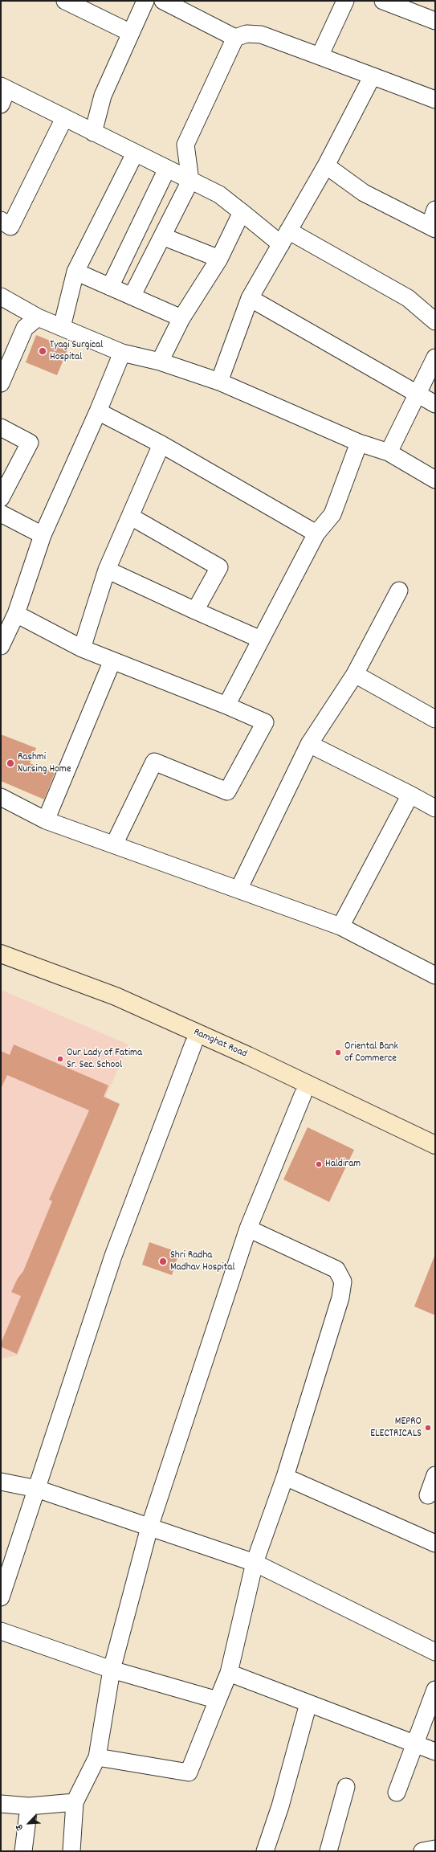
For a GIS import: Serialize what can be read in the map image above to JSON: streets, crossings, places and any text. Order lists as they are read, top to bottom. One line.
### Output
{"streets":{"main road":["Ramghat Road"]},"places":["Tyagi Surgical Hospital","Rashmi Nursing Home","Oriental Bank of Commerce","Our Lady of Fatima Sr. Sec. School","Haldiram","Shri Radha Madhav Hospital","MEPRO ELECTRICALS"],"north":"bottom left"}
